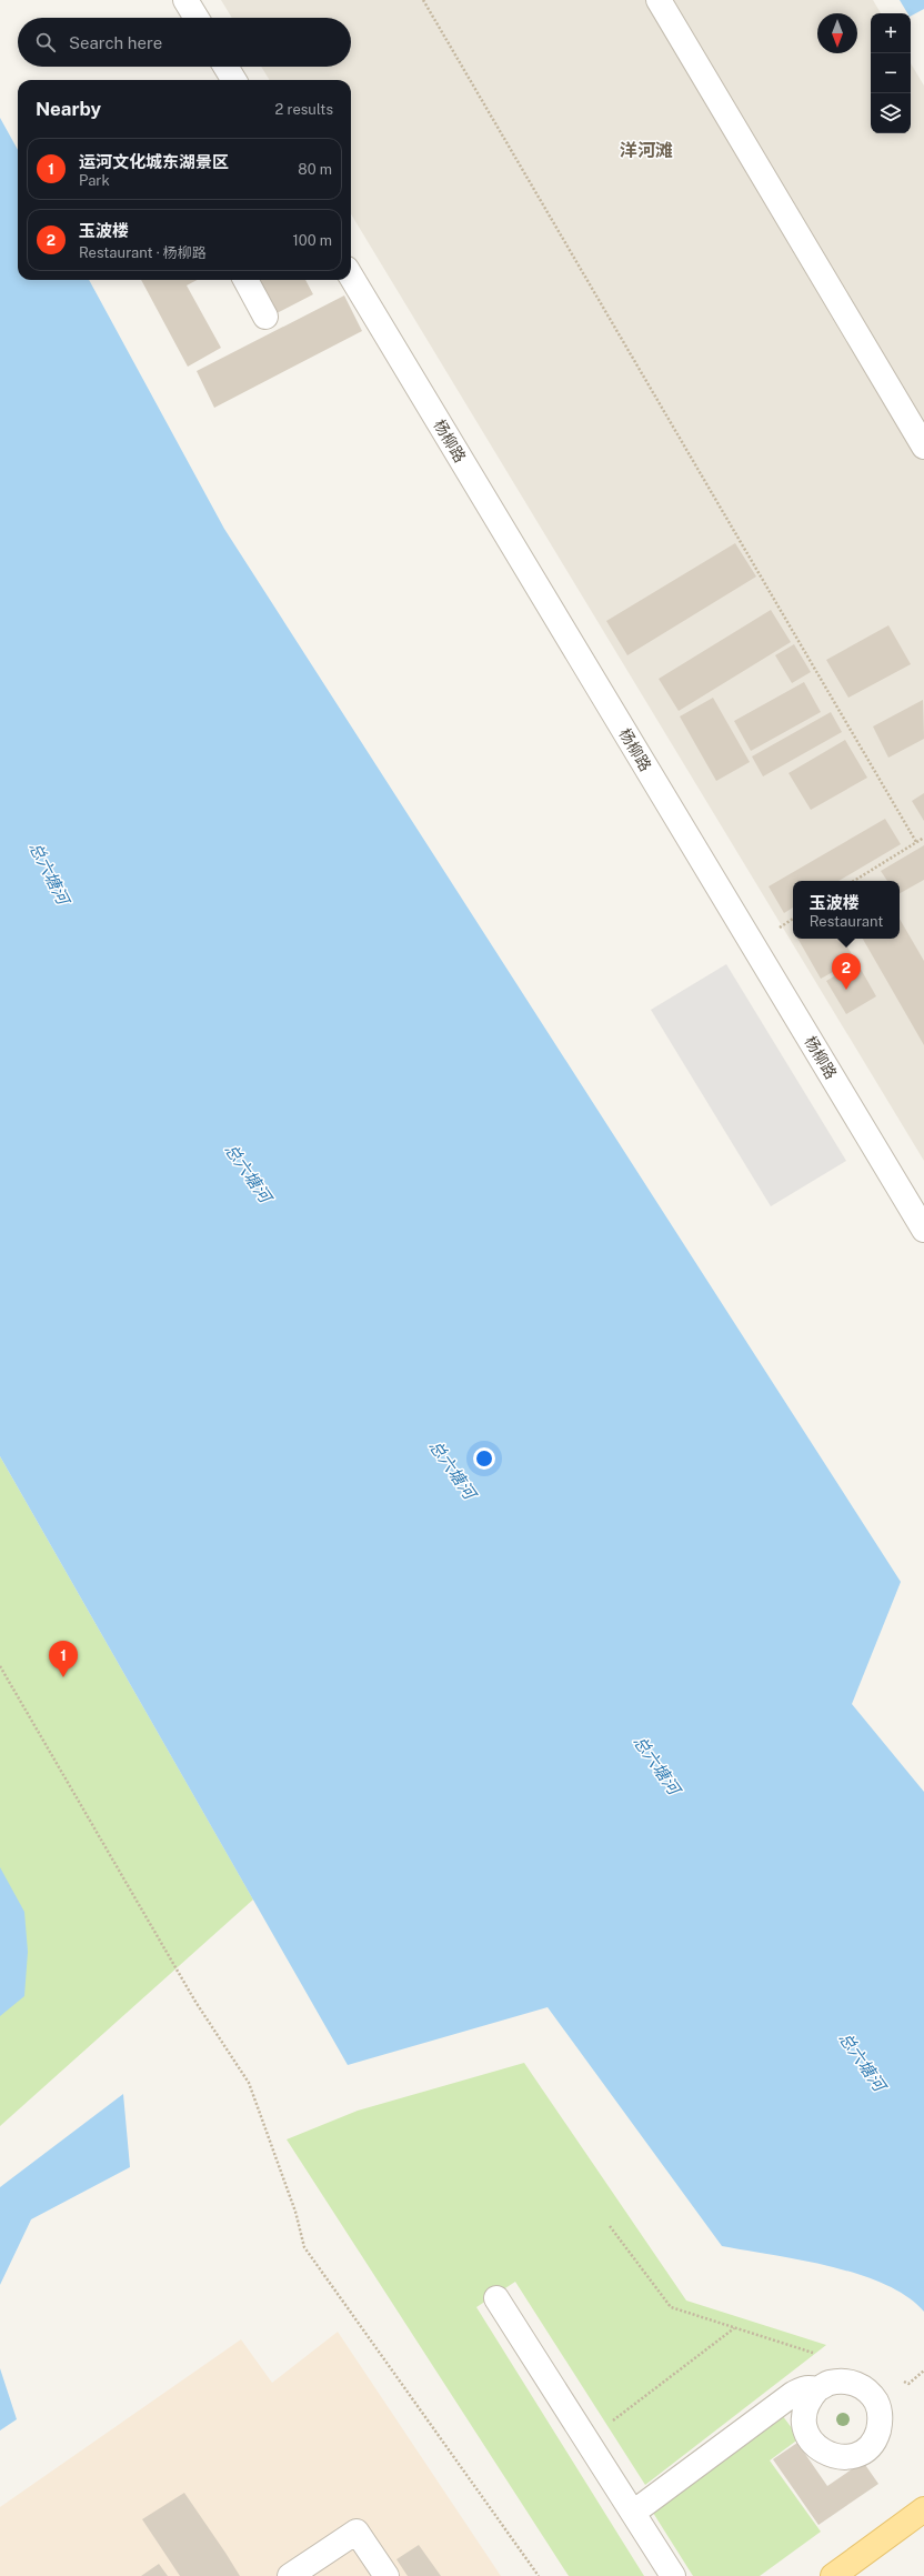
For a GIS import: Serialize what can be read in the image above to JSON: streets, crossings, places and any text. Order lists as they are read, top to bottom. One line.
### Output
{"streets":{"street":["杨柳路"]},"districts":["洋河滩"],"water":["总六塘河"],"north":"bottom","page":{"map_buttons":["+","−"],"search":"Search here","heading":["Nearby","2 results"],"list":[{"mark":"1","name":"运河文化城东湖景区","note":"Park","value":"80 m"},{"mark":"2","name":"玉波楼","note":"Restaurant · 杨柳路","value":"100 m"}],"popup":["玉波楼","Restaurant"],"pins":["2","1"]}}
